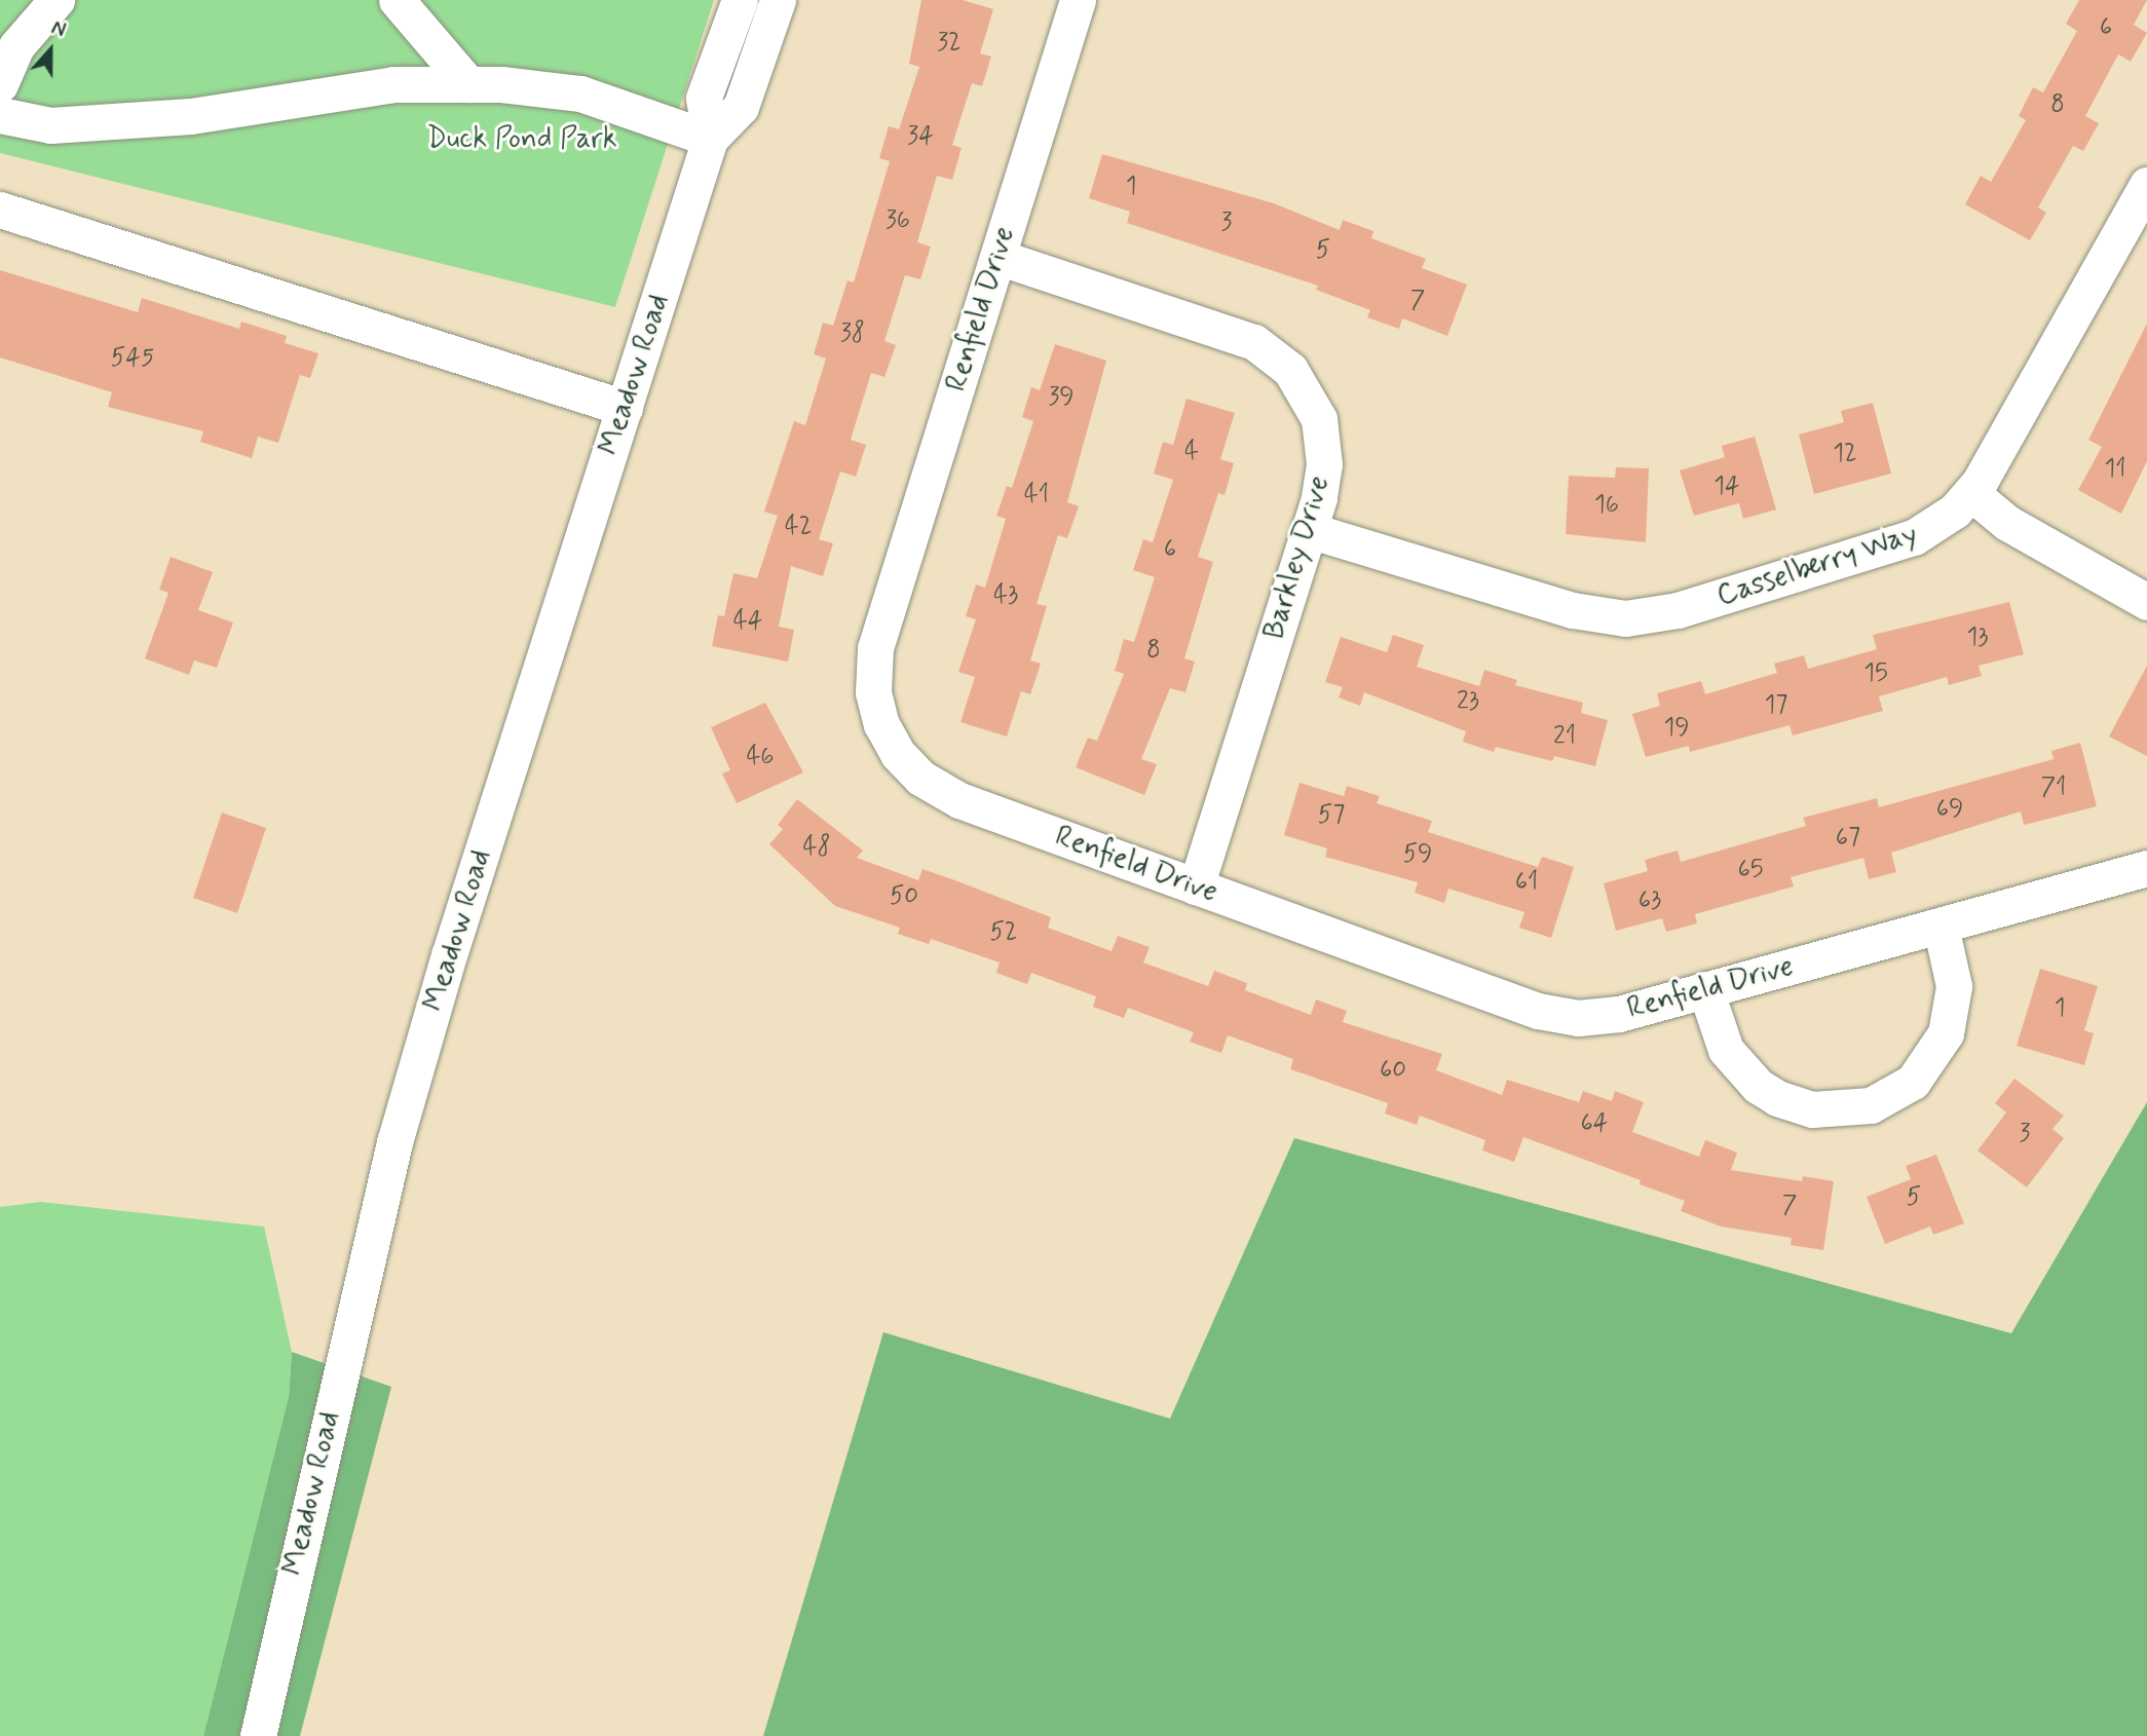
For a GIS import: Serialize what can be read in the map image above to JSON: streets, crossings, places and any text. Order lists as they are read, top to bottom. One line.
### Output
{"streets":{"street":["Renfield Drive","Meadow Road","Barkley Drive","Casselberry Way"]},"crossings":[["Renfield Drive","Barkley Drive"],["Barkley Drive","Casselberry Way"]],"parks":["Duck Pond Park"],"house_numbers":["6","32","8","34","1","36","3","5","7","38","545","39","4","12","11","14","41","16","42","6","43","44","13","8","15","23","17","19","21","46","71","69","57","67","48","59","65","61","50","63","52","1","60","64","3","5","7"],"north":"top"}
